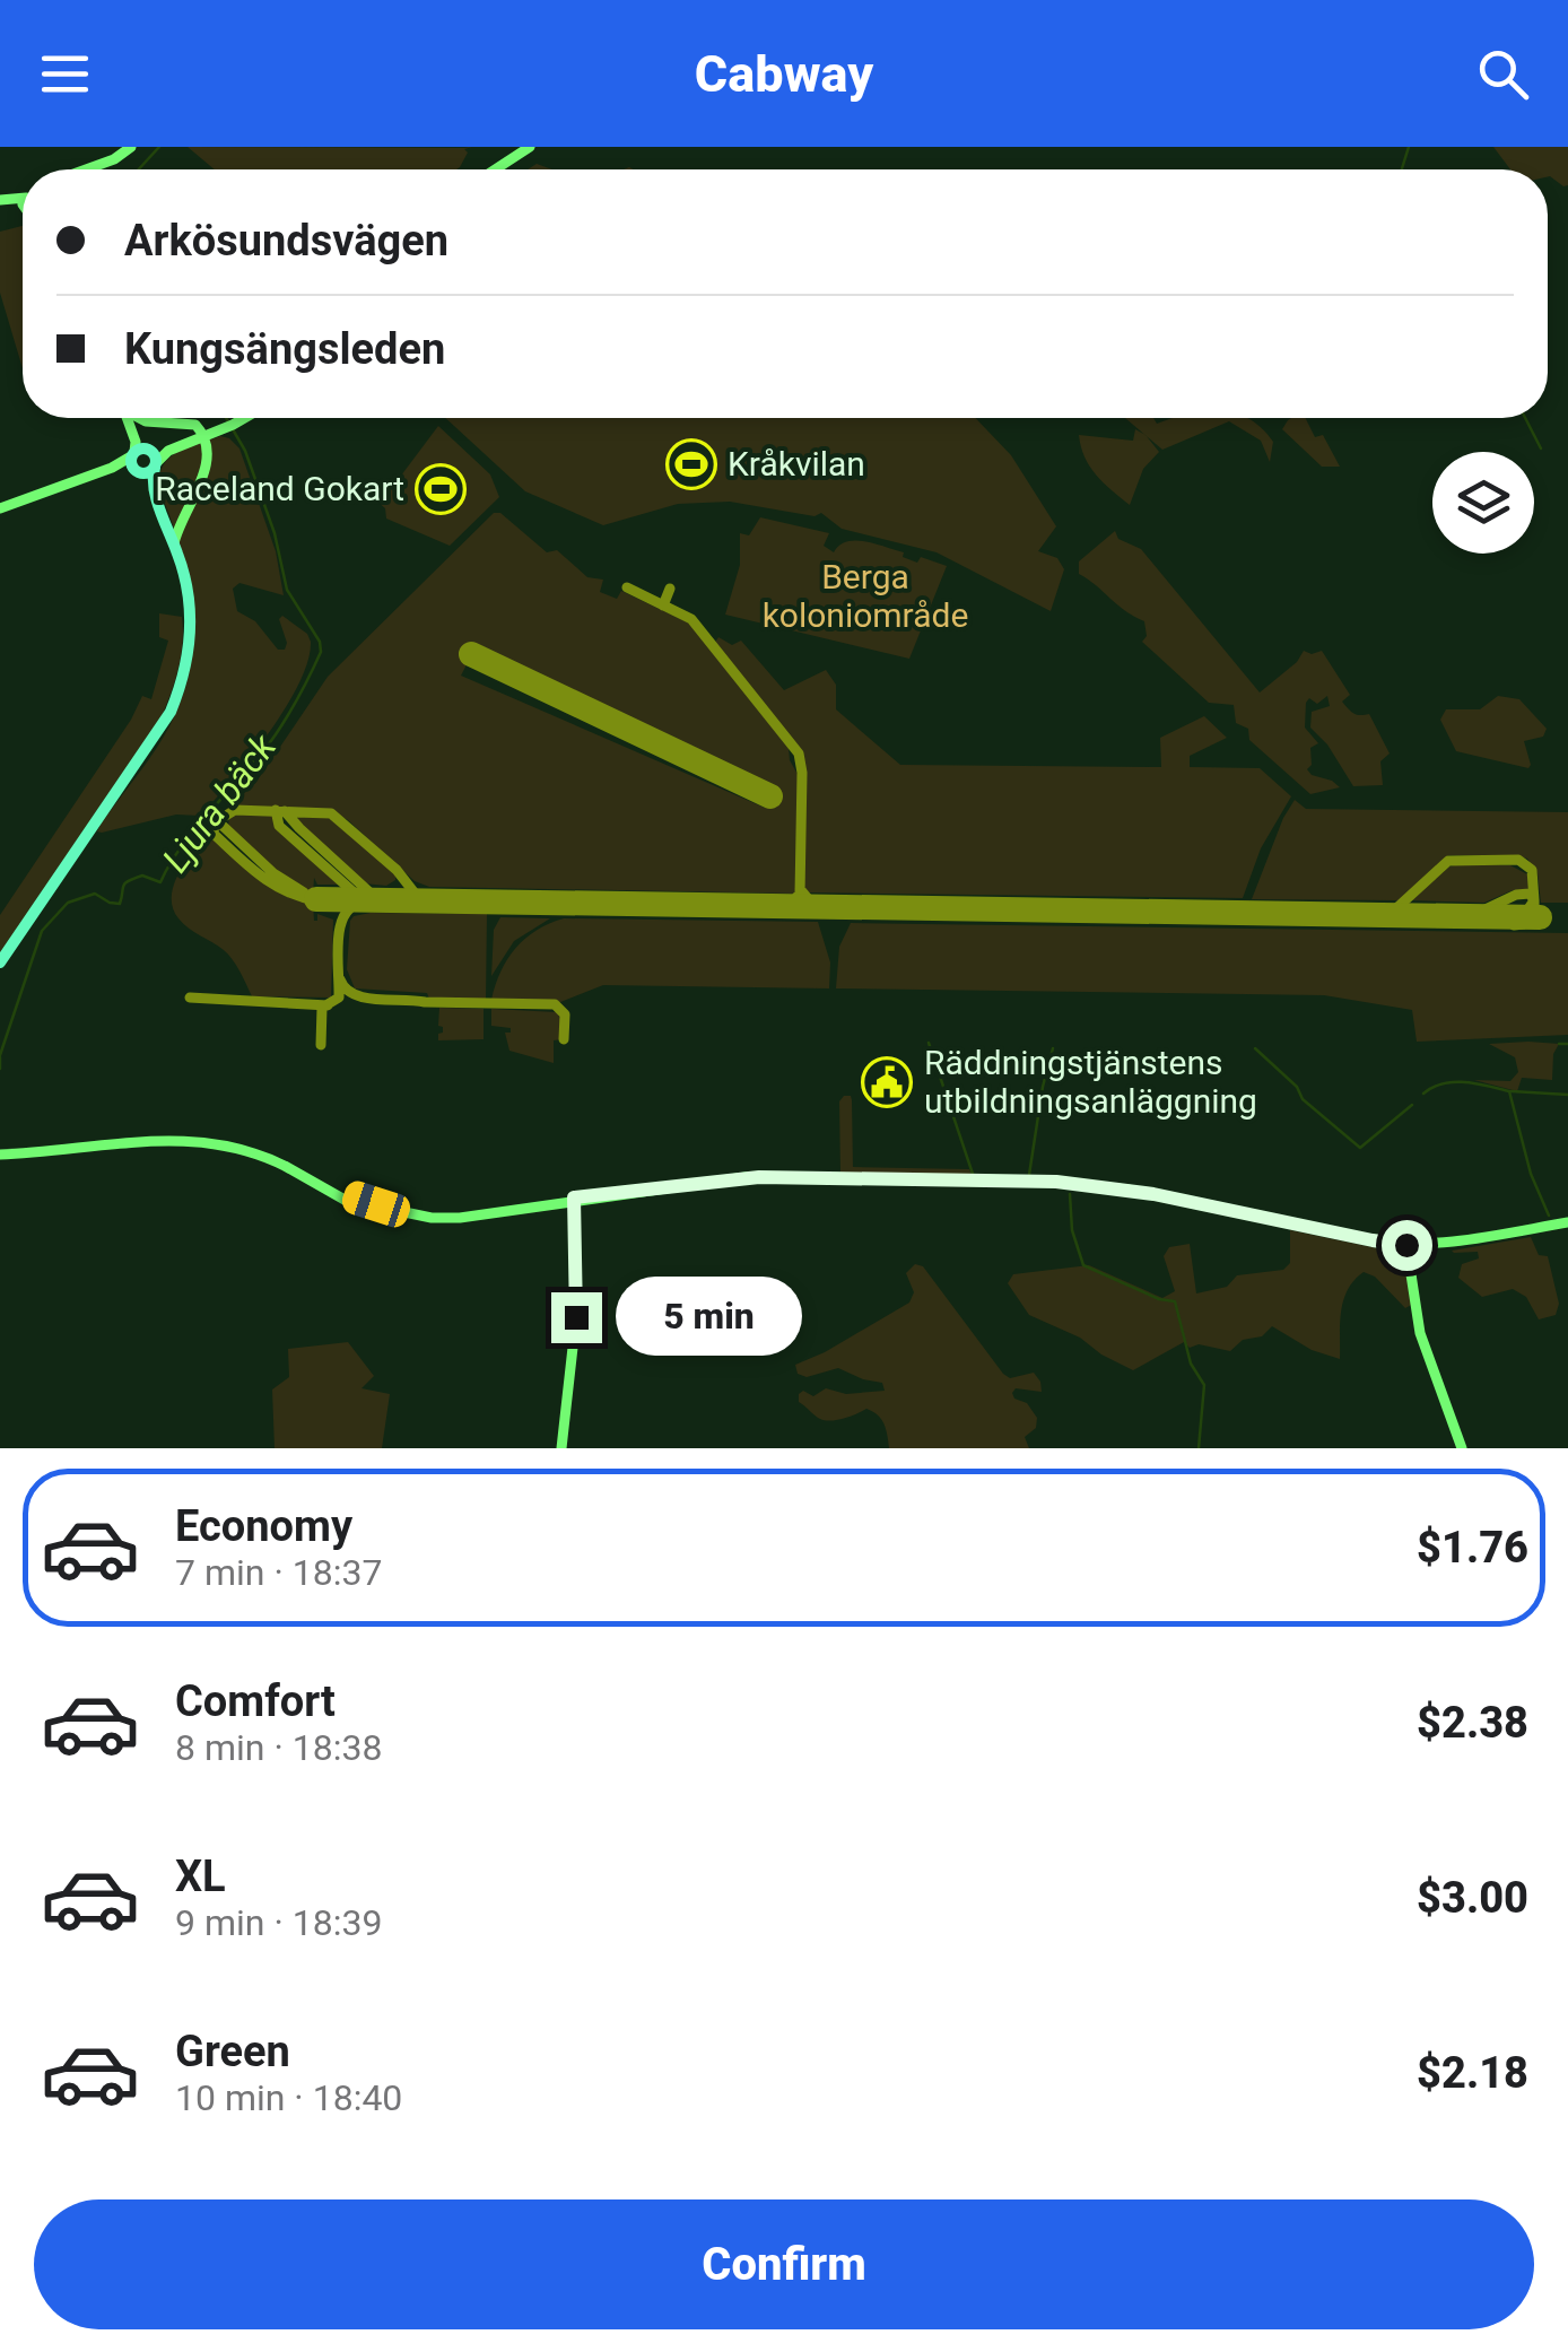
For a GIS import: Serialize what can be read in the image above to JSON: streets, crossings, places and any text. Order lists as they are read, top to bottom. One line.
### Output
{"water":["Ljura bäck"],"parks":["Berga koloniområde"],"places":{"sports":["Kråkvilan","Raceland Gokart"],"public building":["Räddningstjänstens utbildningsanläggning"]},"page":{"header":"Cabway","banner":["Arkösundsvägen","Kungsängsleden"],"bubble":"5 min","list":[{"name":"Economy","note":"7 min · 18:37","value":"$1.76"},{"name":"Comfort","note":"8 min · 18:38","value":"$2.38"},{"name":"XL","note":"9 min · 18:39","value":"$3.00"},{"name":"Green","note":"10 min · 18:40","value":"$2.18"}],"buttons":"Confirm"}}
